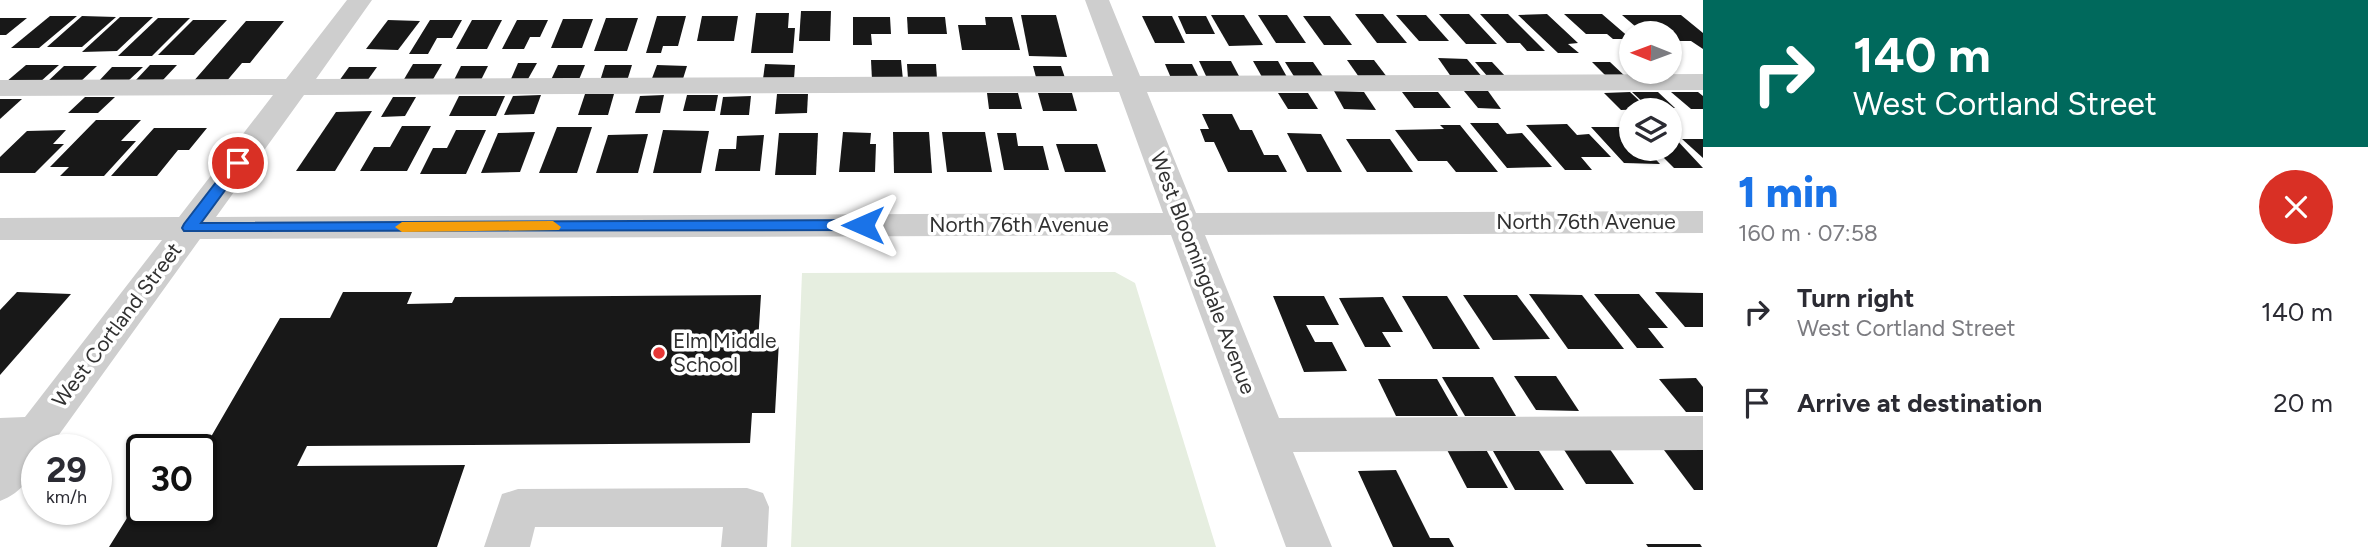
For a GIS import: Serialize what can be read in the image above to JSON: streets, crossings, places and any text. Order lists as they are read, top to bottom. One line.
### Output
{"streets":{"street":["North 76th Avenue","West Bloomingdale Avenue","West Cortland Street"]},"crossings":[["North 76th Avenue","West Bloomingdale Avenue"],["North 76th Avenue","West Cortland Street"]],"places":["Elm Middle School"],"north":"left","page":{"turn":["140 m","West Cortland Street"],"heading":["1 min","160 m · 07:58"],"list":[{"name":"Turn right","note":"West Cortland Street","value":"140 m"},{"name":"Arrive at destination","value":"20 m"}],"speed":"29 km/h","limit":"30"}}
